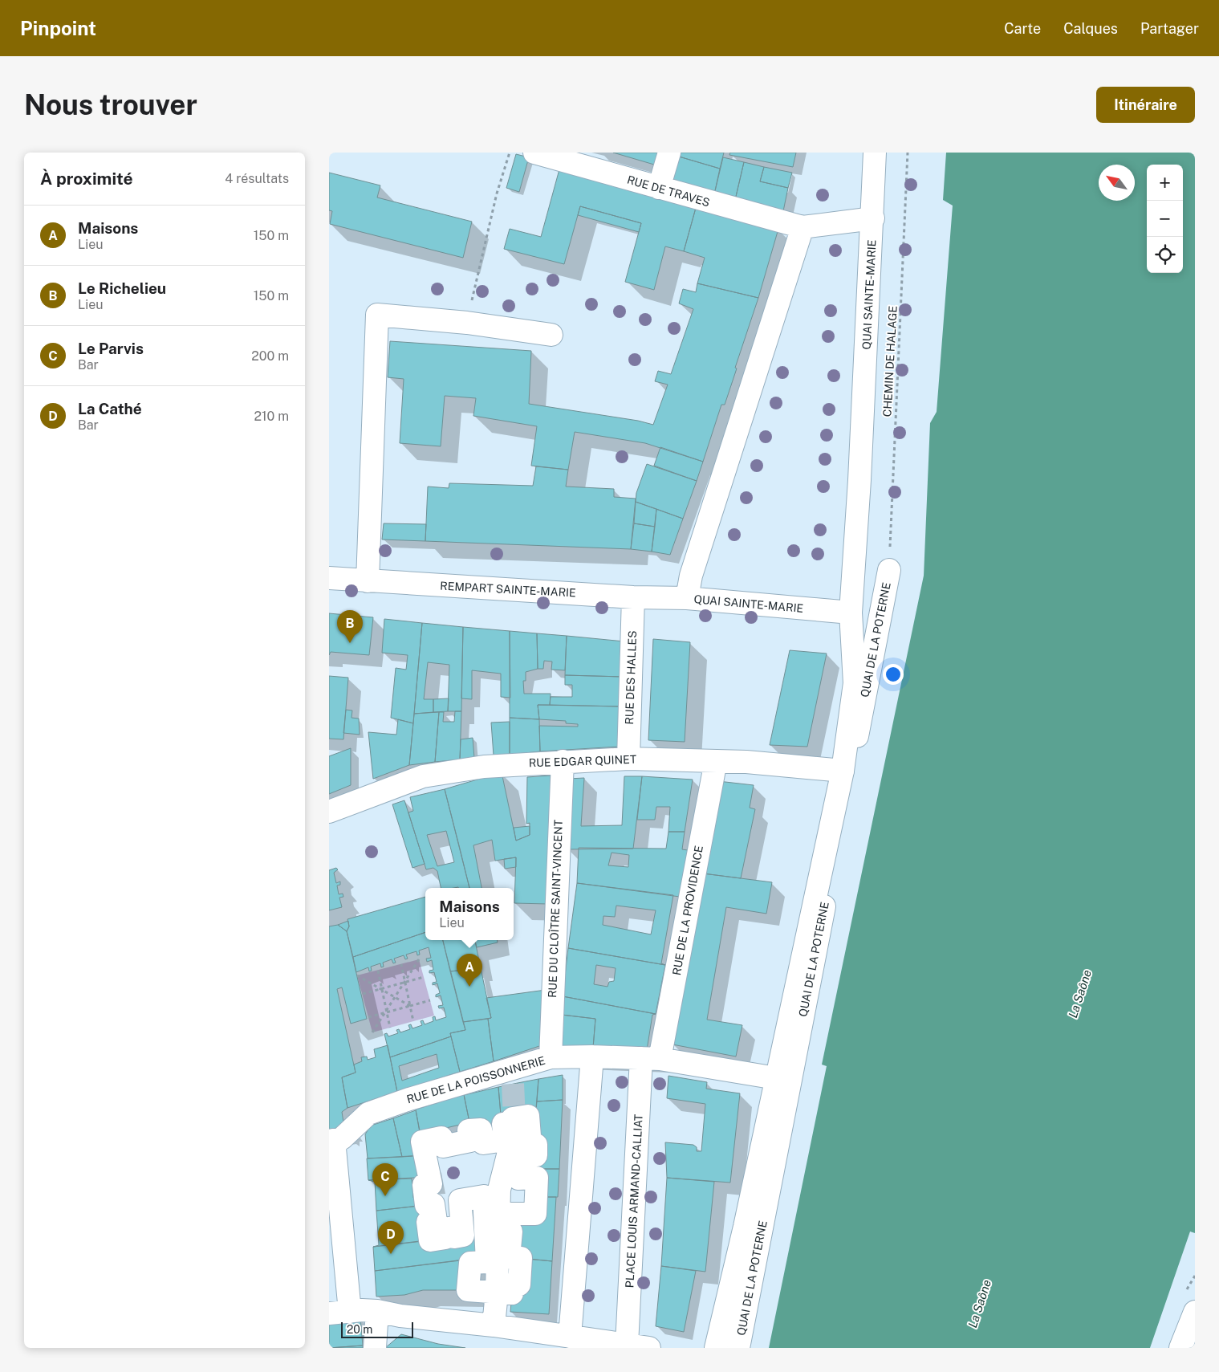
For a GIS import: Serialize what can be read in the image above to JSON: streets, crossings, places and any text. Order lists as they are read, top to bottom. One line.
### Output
{"streets":{"street":["RUE DE TRAVES","QUAI SAINTE-MARIE","REMPART SAINTE-MARIE","QUAI DE LA POTERNE","RUE DES HALLES","RUE EDGAR QUINET","RUE DU CLOÎTRE SAINT-VINCENT","RUE DE LA PROVIDENCE","RUE DE LA POISSONNERIE","PLACE LOUIS ARMAND-CALLIAT"],"path":["CHEMIN DE HALAGE"]},"crossings":[["RUE DE TRAVES","QUAI SAINTE-MARIE"],["QUAI SAINTE-MARIE","REMPART SAINTE-MARIE"],["QUAI SAINTE-MARIE","QUAI DE LA POTERNE"],["CHEMIN DE HALAGE","QUAI DE LA POTERNE"],["REMPART SAINTE-MARIE","RUE DES HALLES"],["QUAI DE LA POTERNE","RUE EDGAR QUINET"],["QUAI DE LA POTERNE","RUE DE LA POISSONNERIE"],["RUE DES HALLES","RUE EDGAR QUINET"],["RUE EDGAR QUINET","RUE DU CLOÎTRE SAINT-VINCENT"],["RUE EDGAR QUINET","RUE DE LA PROVIDENCE"],["RUE DU CLOÎTRE SAINT-VINCENT","RUE DE LA POISSONNERIE"],["RUE DE LA PROVIDENCE","RUE DE LA POISSONNERIE"],["RUE DE LA PROVIDENCE","PLACE LOUIS ARMAND-CALLIAT"],["RUE DE LA POISSONNERIE","PLACE LOUIS ARMAND-CALLIAT"]],"water":["La Saône"],"scale_bar":"20 m","north":"top left","page":{"header":"Pinpoint","nav":["Carte","Calques","Partager"],"buttons":"Itinéraire","title":"Nous trouver","heading":["À proximité","4 résultats"],"map_buttons":["+","−"],"list":[{"mark":"A","name":"Maisons","note":"Lieu","value":"150 m"},{"mark":"B","name":"Le Richelieu","note":"Lieu","value":"150 m"},{"mark":"C","name":"Le Parvis","note":"Bar","value":"200 m"},{"mark":"D","name":"La Cathé","note":"Bar","value":"210 m"}],"pins":["B","A","C","D"],"popup":["Maisons","Lieu"],"scale":"20 m"}}
